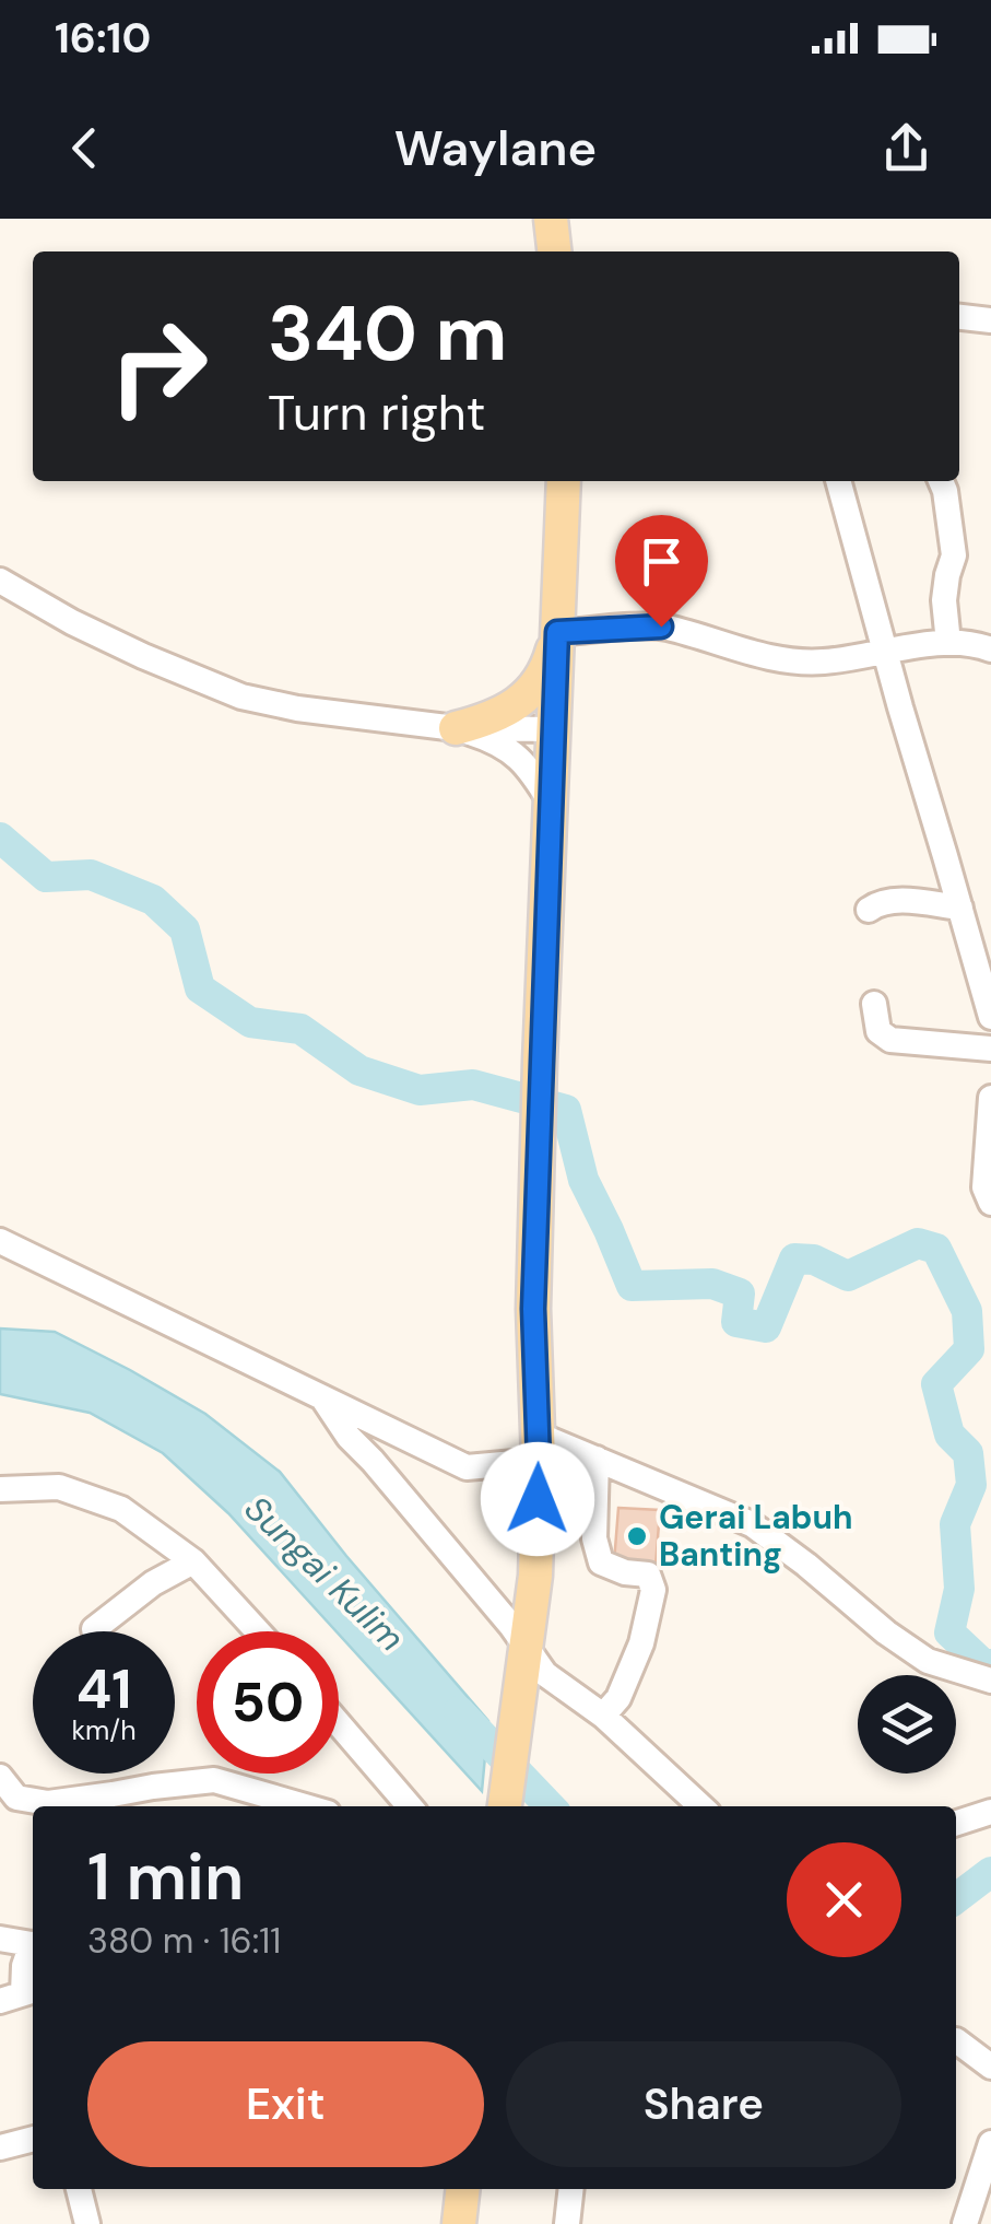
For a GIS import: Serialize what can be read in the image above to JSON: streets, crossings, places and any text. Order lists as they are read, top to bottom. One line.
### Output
{"water":["Sungai Kulim"],"places":["Gerai Labuh Banting"],"page":{"status":"16:10","header":"Waylane","turn":["340 m","Turn right"],"speed":"41 km/h","limit":"50","heading":["1 min","380 m · 16:11"],"buttons":["Exit","Share"]}}
